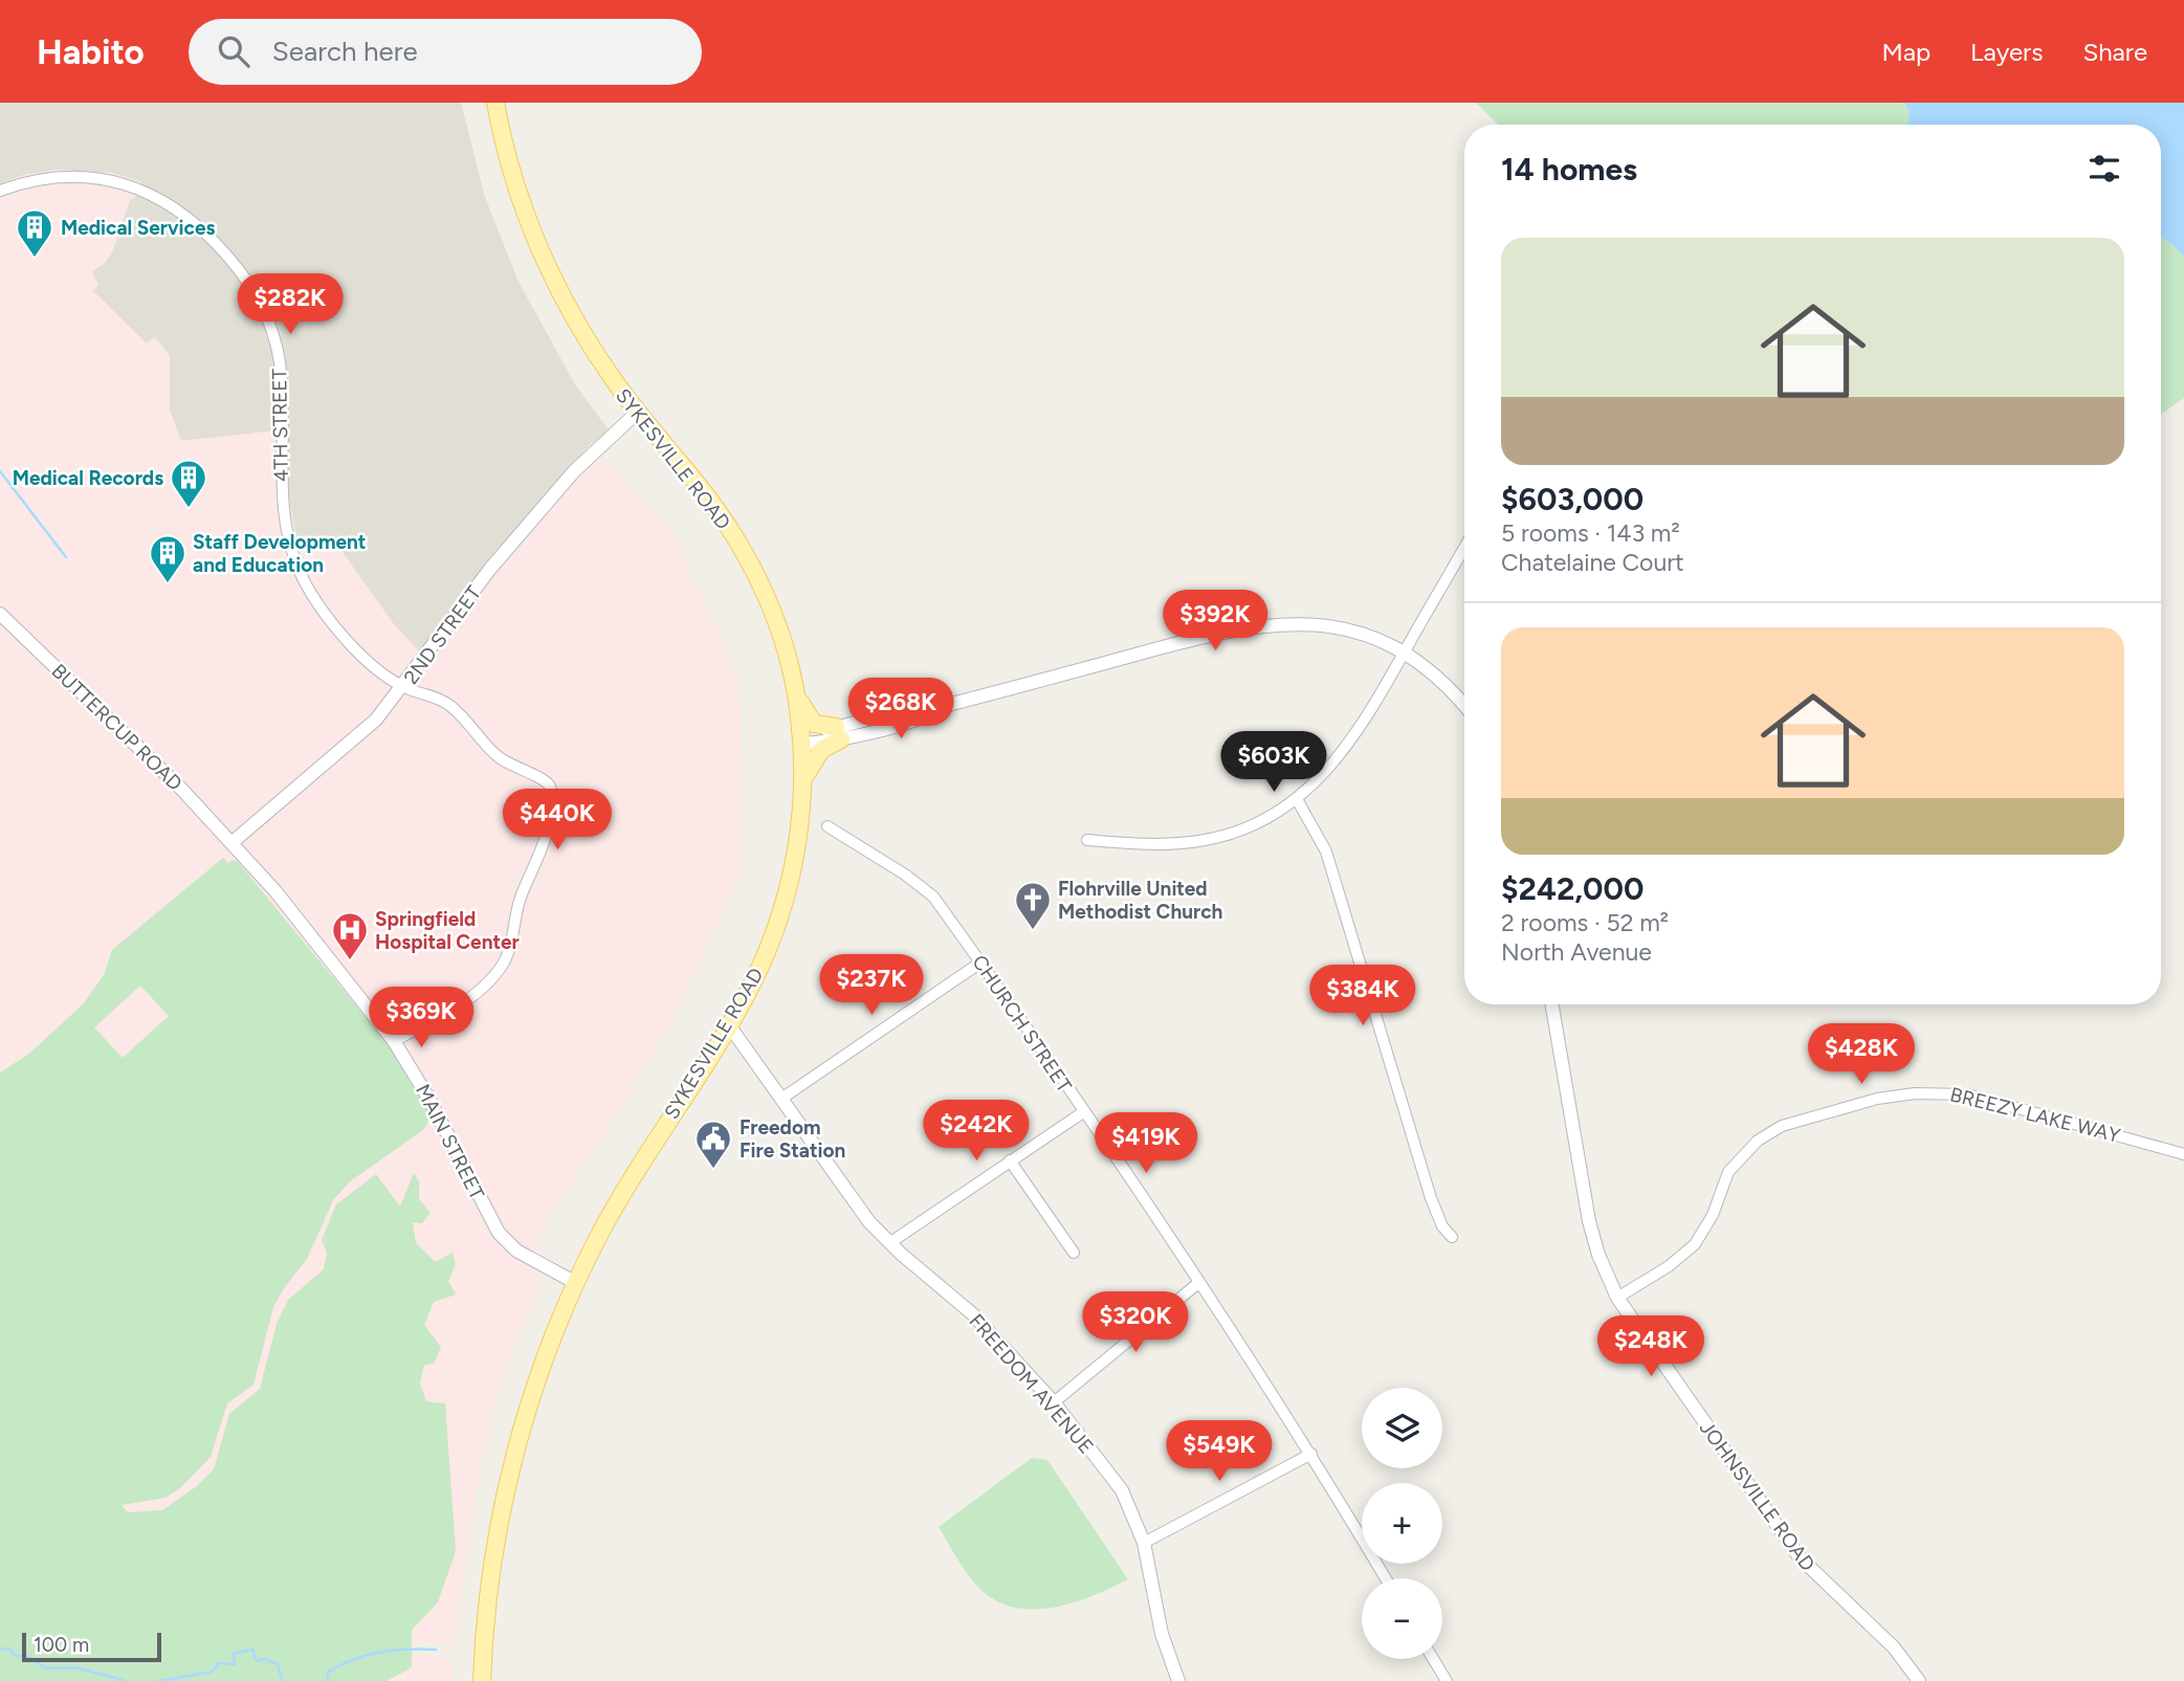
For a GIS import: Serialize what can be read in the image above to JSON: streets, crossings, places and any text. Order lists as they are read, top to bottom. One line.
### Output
{"streets":{"main road":["SYKESVILLE ROAD"],"street":["4TH STREET","2ND STREET","BUTTERCUP ROAD","CHURCH STREET","BREEZY LAKE WAY","MAIN STREET","FREEDOM AVENUE","JOHNSVILLE ROAD"]},"crossings":[["4TH STREET","2ND STREET"],["4TH STREET","MAIN STREET"],["SYKESVILLE ROAD","2ND STREET"],["SYKESVILLE ROAD","MAIN STREET"],["SYKESVILLE ROAD","FREEDOM AVENUE"],["2ND STREET","BUTTERCUP ROAD"],["2ND STREET","MAIN STREET"],["BUTTERCUP ROAD","MAIN STREET"],["BREEZY LAKE WAY","JOHNSVILLE ROAD"]],"places":{"building":["Medical Services","Medical Records","Staff Development and Education"],"church":["Flohrville United Methodist Church"],"hospital":["Springfield Hospital Center"],"public building":["Freedom Fire Station"]},"scale_bar":"100 m","page":{"header":"Habito","search":"Search here","nav":["Map","Layers","Share"],"heading":"14 homes","list":[{"name":"$603,000","note":"5 rooms · 143 m² · Chatelaine Court"},{"name":"$242,000","note":"2 rooms · 52 m² · North Avenue"}],"price":["$282K","$392K","$268K","$603K","$440K","$237K","$384K","$369K","$428K","$242K","$419K","$320K","$248K","$549K"],"map_buttons":["+","−"],"scale":"100 m"}}
